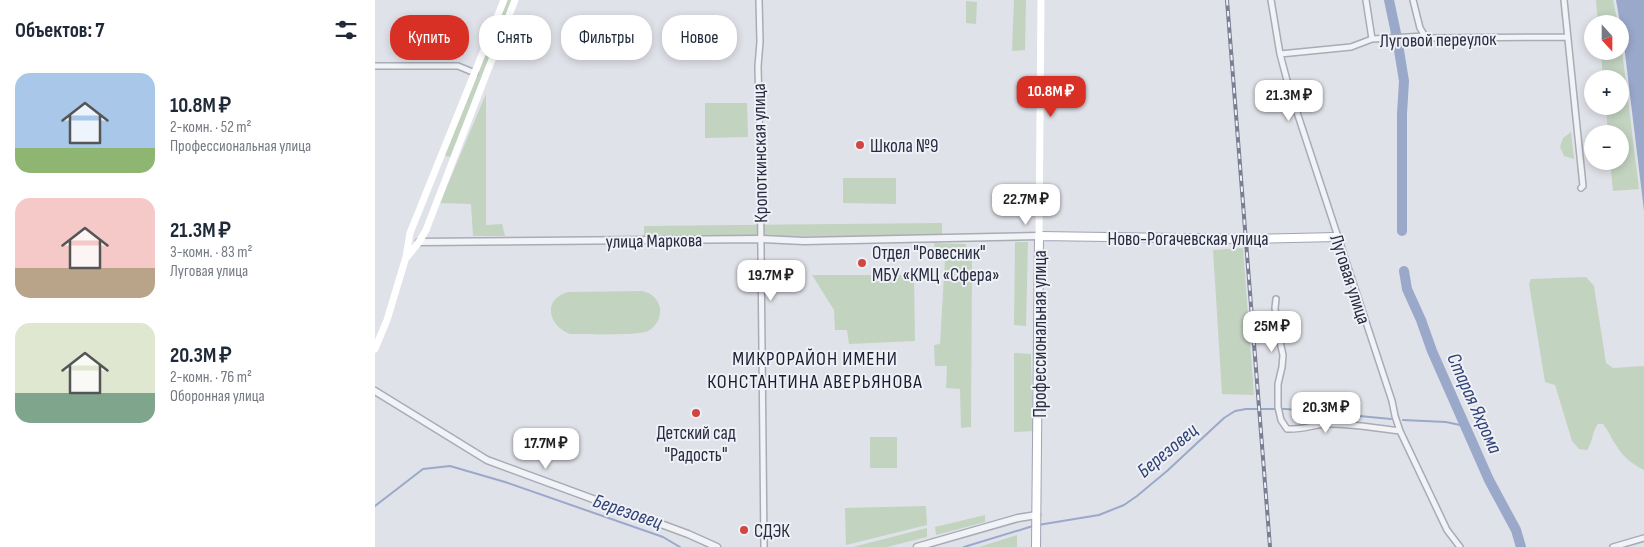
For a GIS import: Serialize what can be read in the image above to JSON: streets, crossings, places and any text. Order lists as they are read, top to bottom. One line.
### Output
{"streets":{"main road":["Ново-Рогачевская улица","Профессиональная улица"],"street":["Луговой переулок","Кропоткинская улица","улица Маркова","Луговая улица"]},"crossings":[["Луговой переулок","Луговая улица"],["Кропоткинская улица","улица Маркова"],["Ново-Рогачевская улица","улица Маркова"],["Ново-Рогачевская улица","Луговая улица"],["Ново-Рогачевская улица","Профессиональная улица"],["улица Маркова","Профессиональная улица"]],"districts":["МИКРОРАЙОН ИМЕНИ КОНСТАНТИНА АВЕРЬЯНОВА"],"water":["Старая Яхрома","Березовец"],"places":["Школа №9","Отдел \"Ровесник\" МБУ «КМЦ «Сфера»","Детский сад \"Радость\"","СДЭК"],"north":"bottom","page":{"heading":"Объектов: 7","map_buttons":["+","−"],"chip":["Купить","Снять","Фильтры","Новое"],"list":[{"name":"10.8M ₽","note":"2-комн. · 52 m² · Профессиональная улица"},{"name":"21.3M ₽","note":"3-комн. · 83 m² · Луговая улица"},{"name":"20.3M ₽","note":"2-комн. · 76 m² · Оборонная улица"}],"price":["10.8M ₽","21.3M ₽","22.7M ₽","19.7M ₽","25M ₽","20.3M ₽","17.7M ₽"]}}
